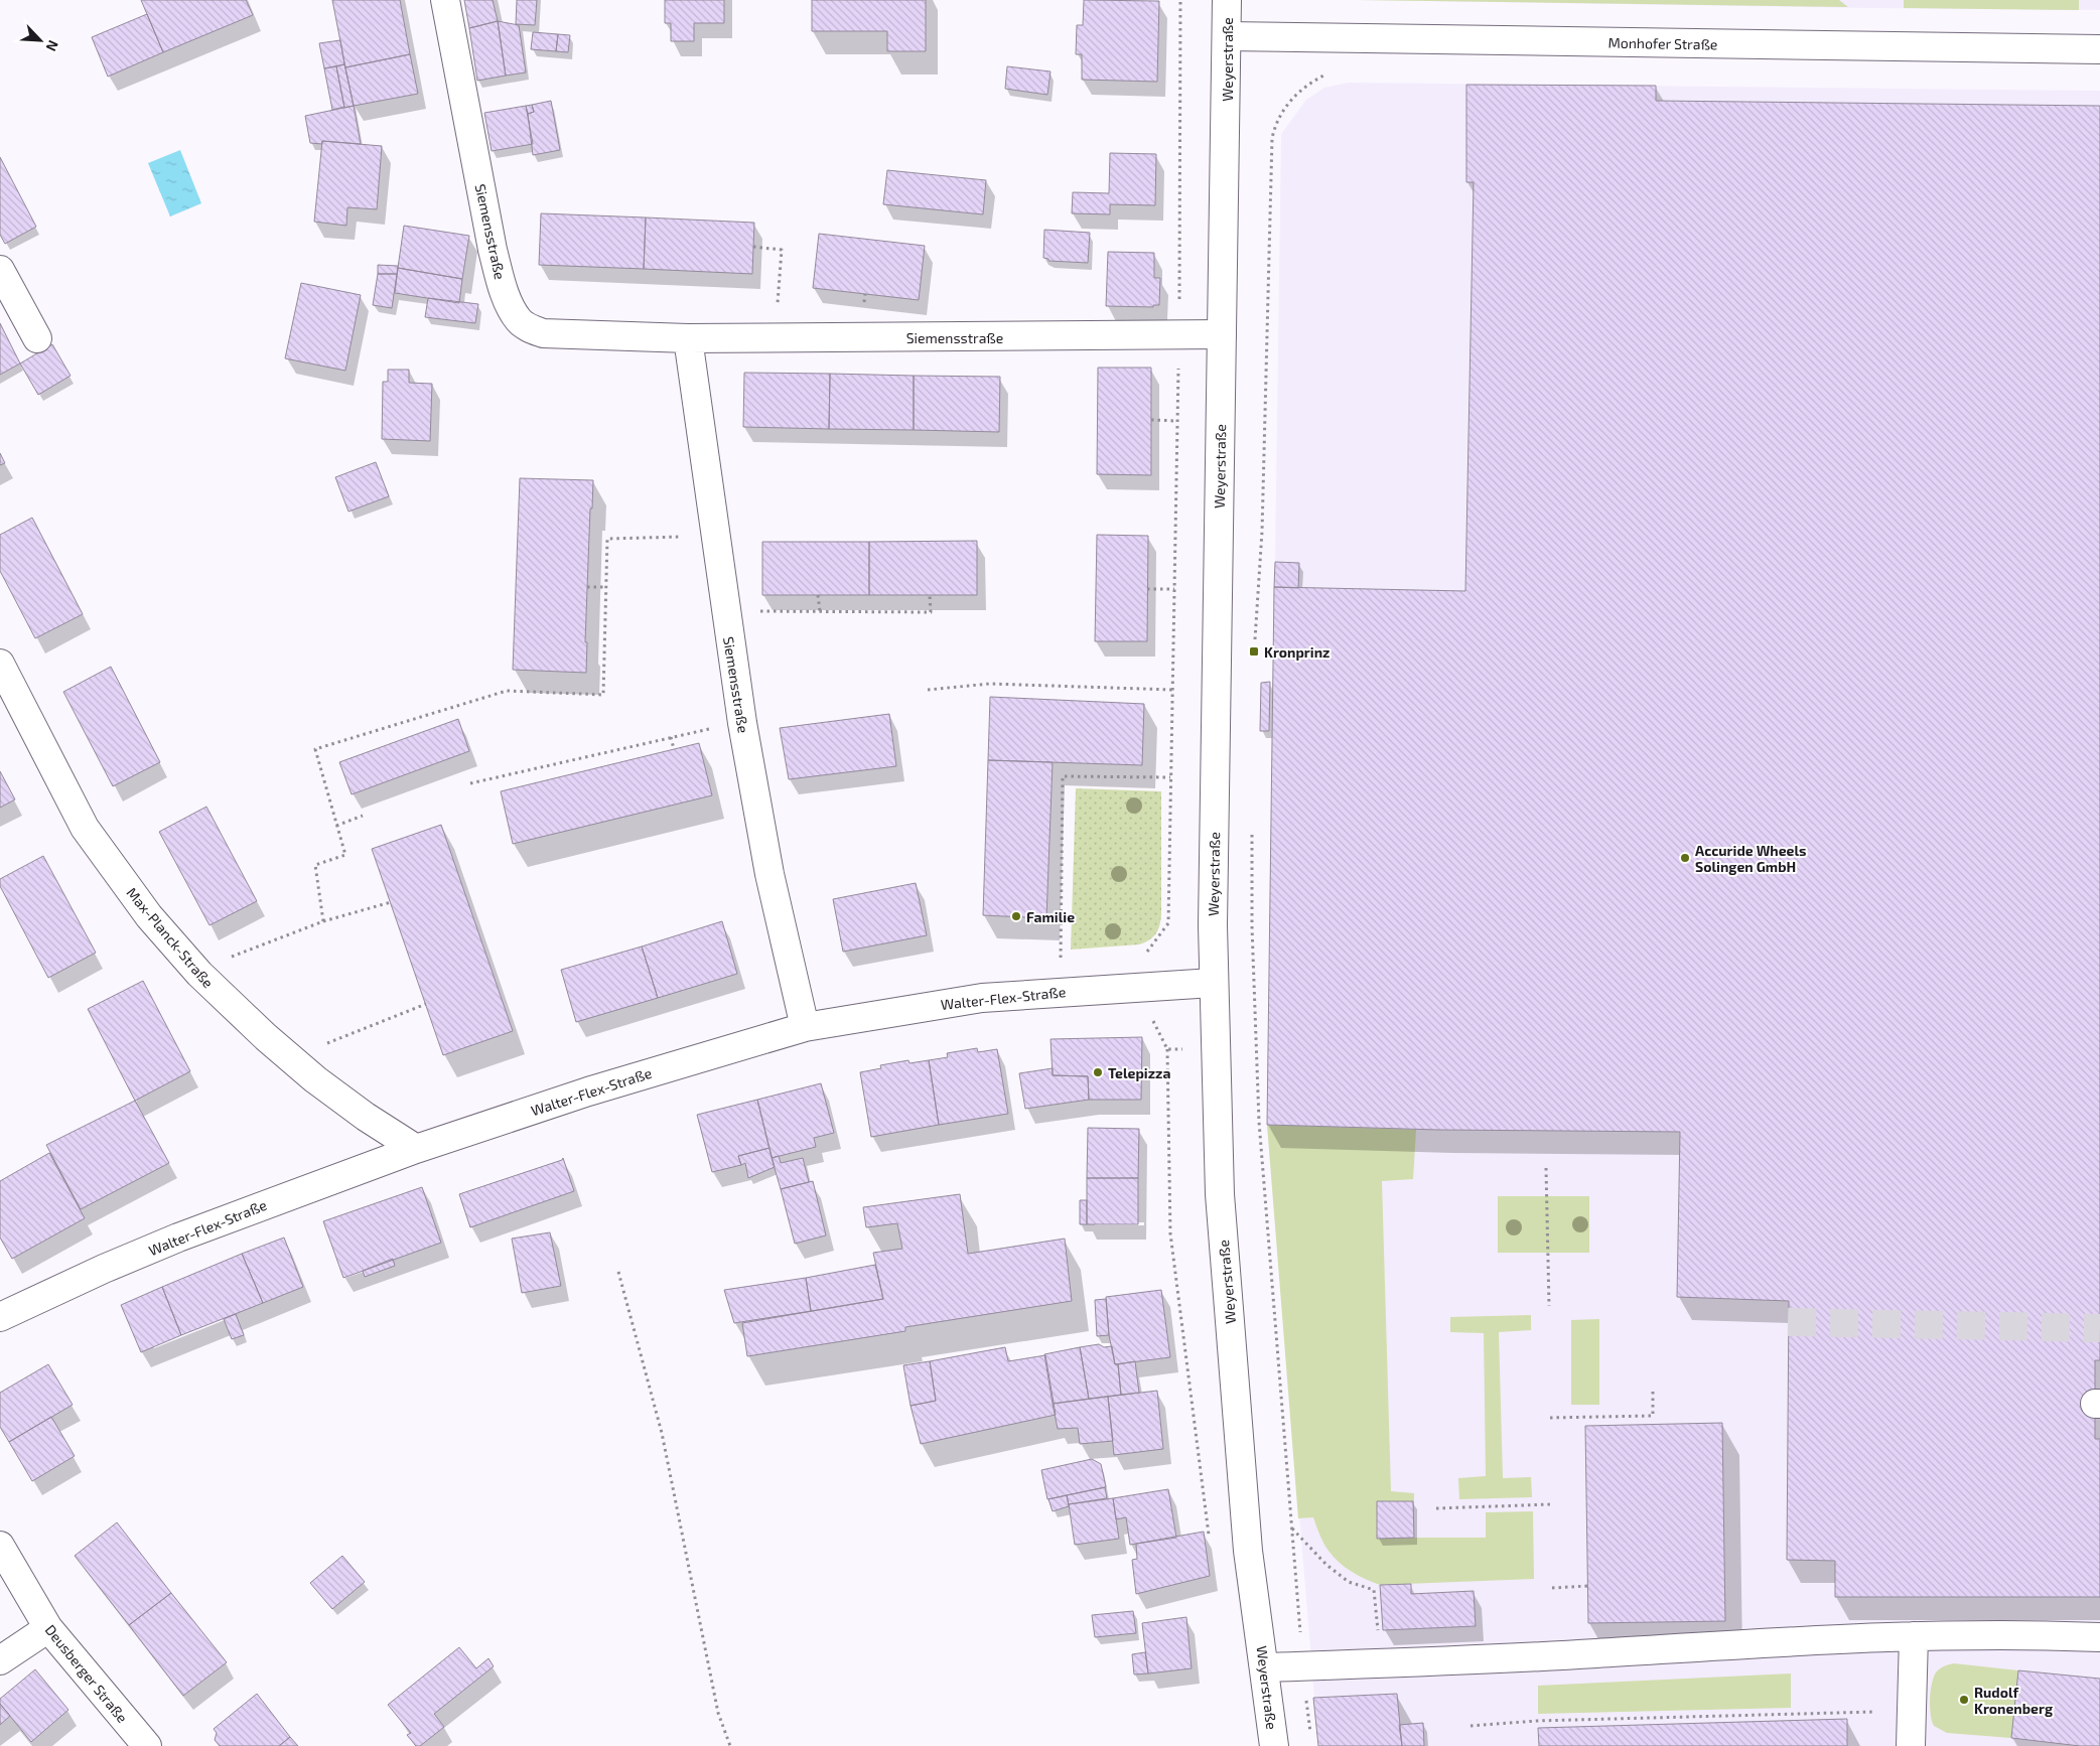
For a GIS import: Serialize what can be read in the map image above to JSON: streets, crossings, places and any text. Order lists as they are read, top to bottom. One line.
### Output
{"streets":{"street":["Monhofer Straße","Weyerstraße","Siemensstraße","Max-Planck-Straße","Walter-Flex-Straße","Deusberger Straße"]},"crossings":[["Monhofer Straße","Weyerstraße"],["Weyerstraße","Siemensstraße"],["Weyerstraße","Walter-Flex-Straße"],["Siemensstraße","Walter-Flex-Straße"],["Max-Planck-Straße","Walter-Flex-Straße"]],"places":{"transit":["Kronprinz"],"other":["Accuride Wheels Solingen GmbH","Familie","Telepizza","Rudolf Kronenberg"]},"north":"bottom right"}
